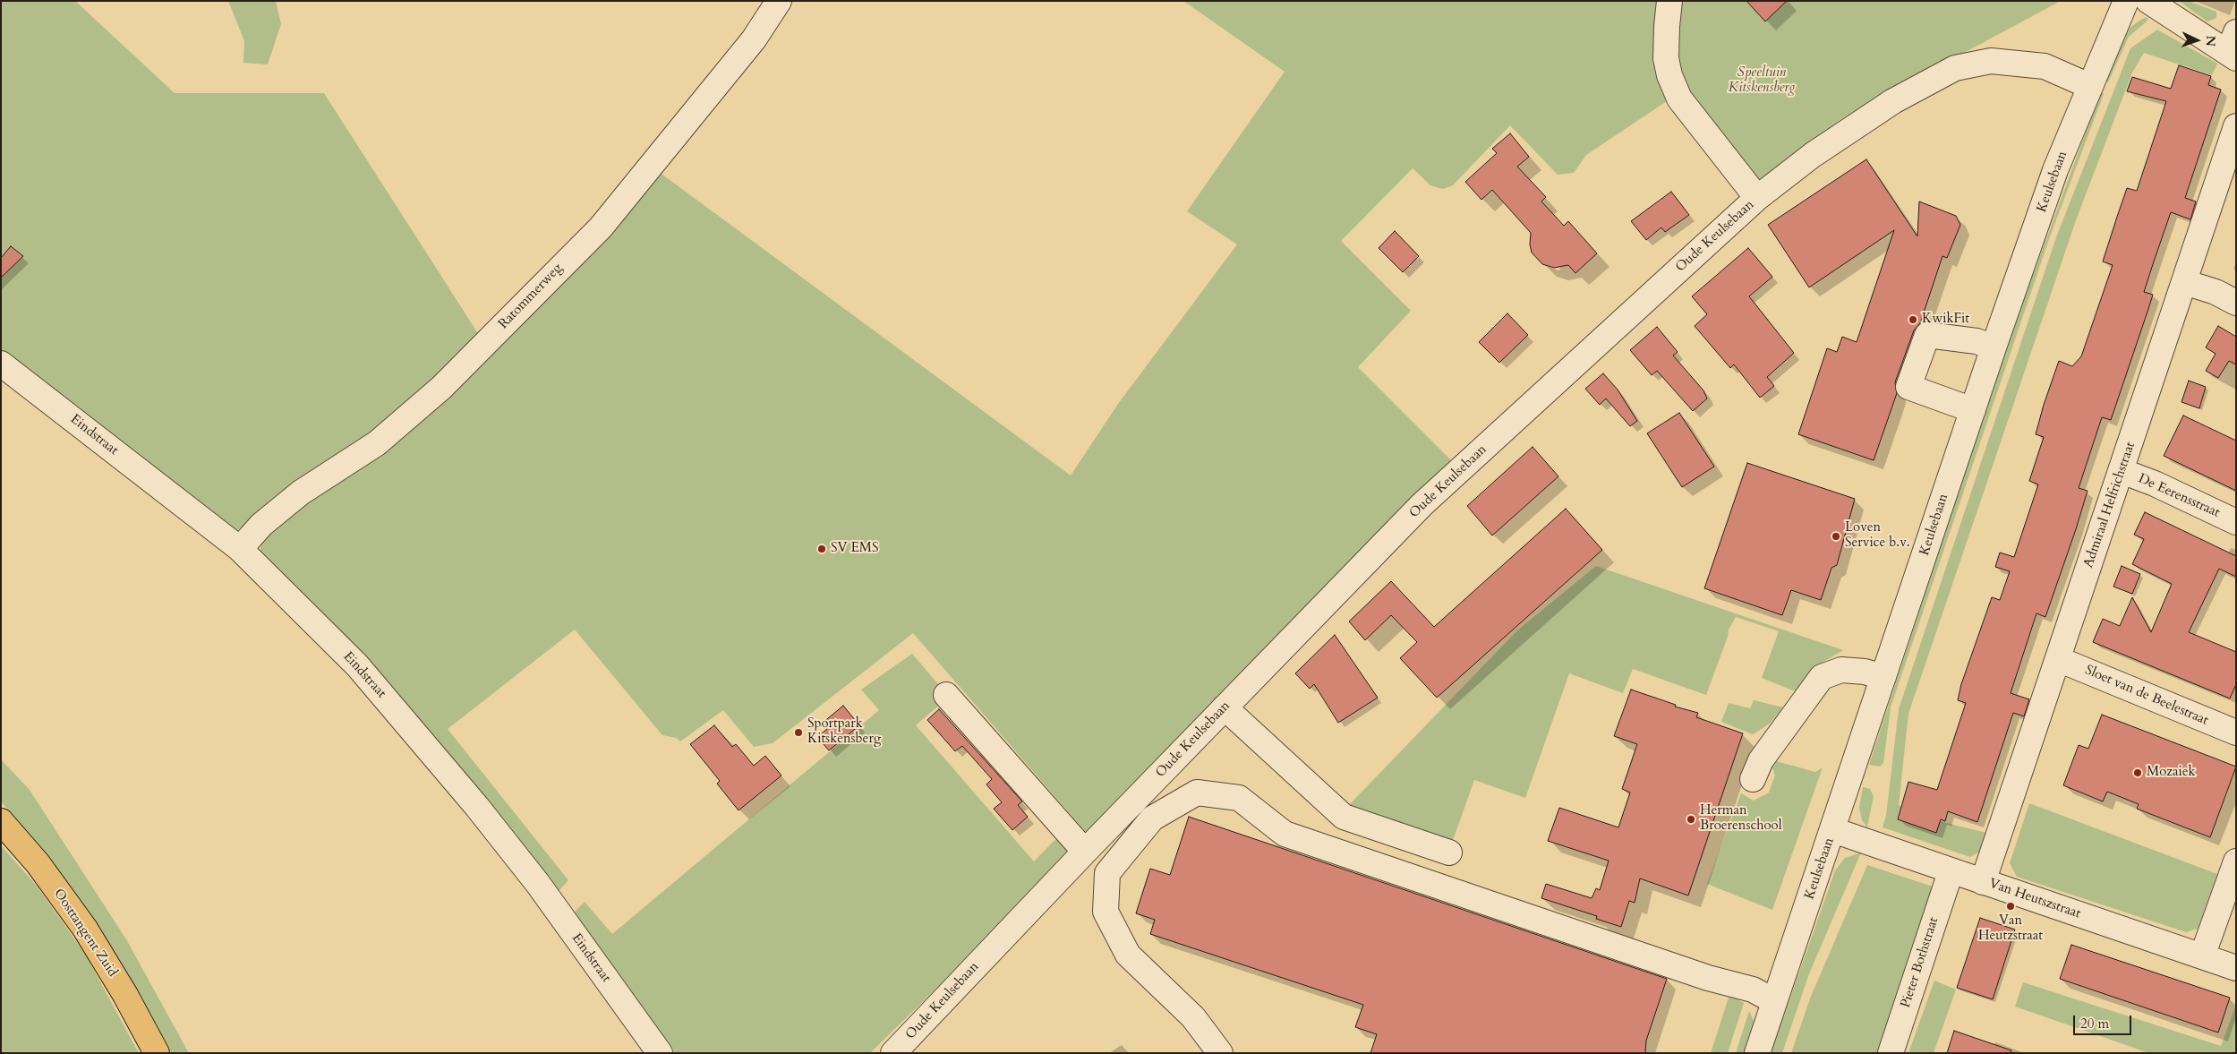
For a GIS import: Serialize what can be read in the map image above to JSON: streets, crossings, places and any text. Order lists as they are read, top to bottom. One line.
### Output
{"streets":{"main road":["Oosttangent Zuid"],"street":["Keulsebaan","Oude Keulsebaan","Ratommerweg","Eindstraat","De Eerensstraat","Admiraal Helfrichstraat","Sloet van de Beelestraat","Van Heutszstraat","Pieter Bothstraat"]},"crossings":[["Keulsebaan","Oude Keulsebaan"],["Keulsebaan","Van Heutszstraat"],["Ratommerweg","Eindstraat"],["De Eerensstraat","Admiraal Helfrichstraat"],["Admiraal Helfrichstraat","Sloet van de Beelestraat"],["Admiraal Helfrichstraat","Van Heutszstraat"],["Van Heutszstraat","Pieter Bothstraat"]],"parks":["Speeltuin Kitskensberg"],"places":["KwikFit","Loven Service b.v.","SV EMS","Sportpark Kitskensberg","Mozaiek","Herman Broerenschool","Van Heutzstraat"],"scale_bar":"20 m","north":"right"}
